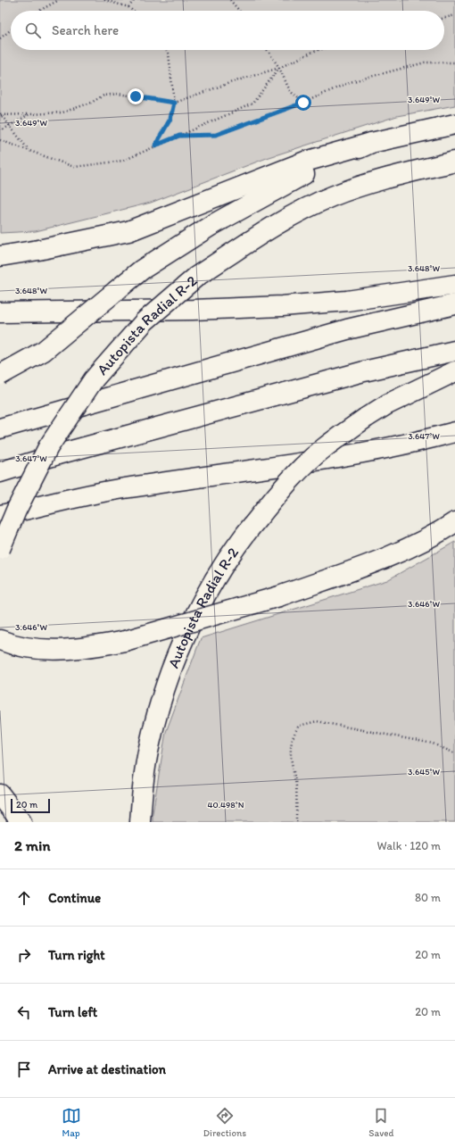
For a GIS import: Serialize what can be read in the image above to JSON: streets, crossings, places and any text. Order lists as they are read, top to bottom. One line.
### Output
{"streets":{"highway":["Autopista Radial R-2"]},"scale_bar":"20 m","page":{"search":"Search here","scale":"20 m","heading":["2 min","Walk · 120 m"],"list":[["Continue","80 m"],["Turn right","20 m"],["Turn left","20 m"],"Arrive at destination"],"nav":["Map","Directions","Saved"]},"coordinates":["3.649°W","3.648°W","3.647°W","3.646°W","3.645°W","40.498°N"]}
